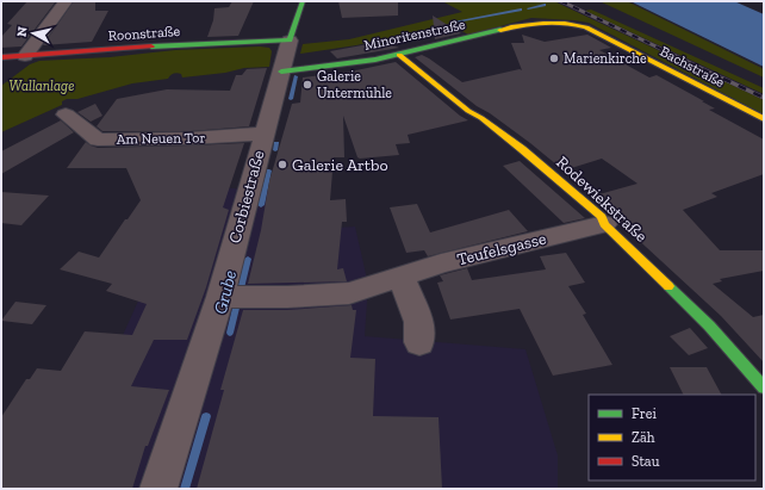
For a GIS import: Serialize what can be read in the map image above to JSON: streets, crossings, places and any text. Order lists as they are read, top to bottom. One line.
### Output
{"streets":{"street":["Roonstraße","Minoritenstraße","Bachstraße","Am Neuen Tor","Corbiestraße","Rodewiekstraße","Teufelsgasse"]},"crossings":[["Roonstraße","Corbiestraße"],["Minoritenstraße","Bachstraße"],["Minoritenstraße","Corbiestraße"],["Minoritenstraße","Rodewiekstraße"],["Am Neuen Tor","Corbiestraße"],["Corbiestraße","Teufelsgasse"],["Rodewiekstraße","Teufelsgasse"]],"water":["Grube"],"parks":["Wallanlage"],"places":["Marienkirche","Galerie Untermühle","Galerie Artbo"],"legend":["Frei","Zäh","Stau"],"north":"left"}
